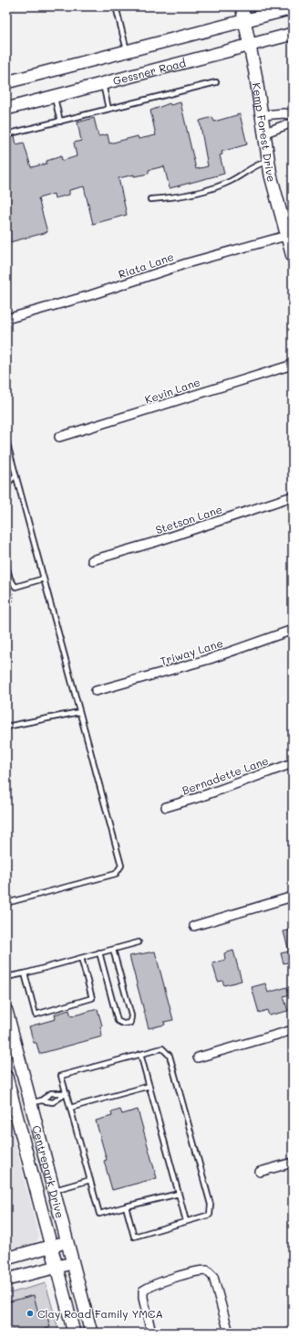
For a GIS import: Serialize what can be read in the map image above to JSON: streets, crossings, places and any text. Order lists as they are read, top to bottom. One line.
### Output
{"streets":{"street":["Gessner Road","Kemp Forest Drive","Riata Lane","Kevin Lane","Stetson Lane","Triway Lane","Bernadette Lane","Centrepark Drive"]},"crossings":[["Gessner Road","Kemp Forest Drive"],["Kemp Forest Drive","Riata Lane"]],"places":["Clay Road Family YMCA"]}
